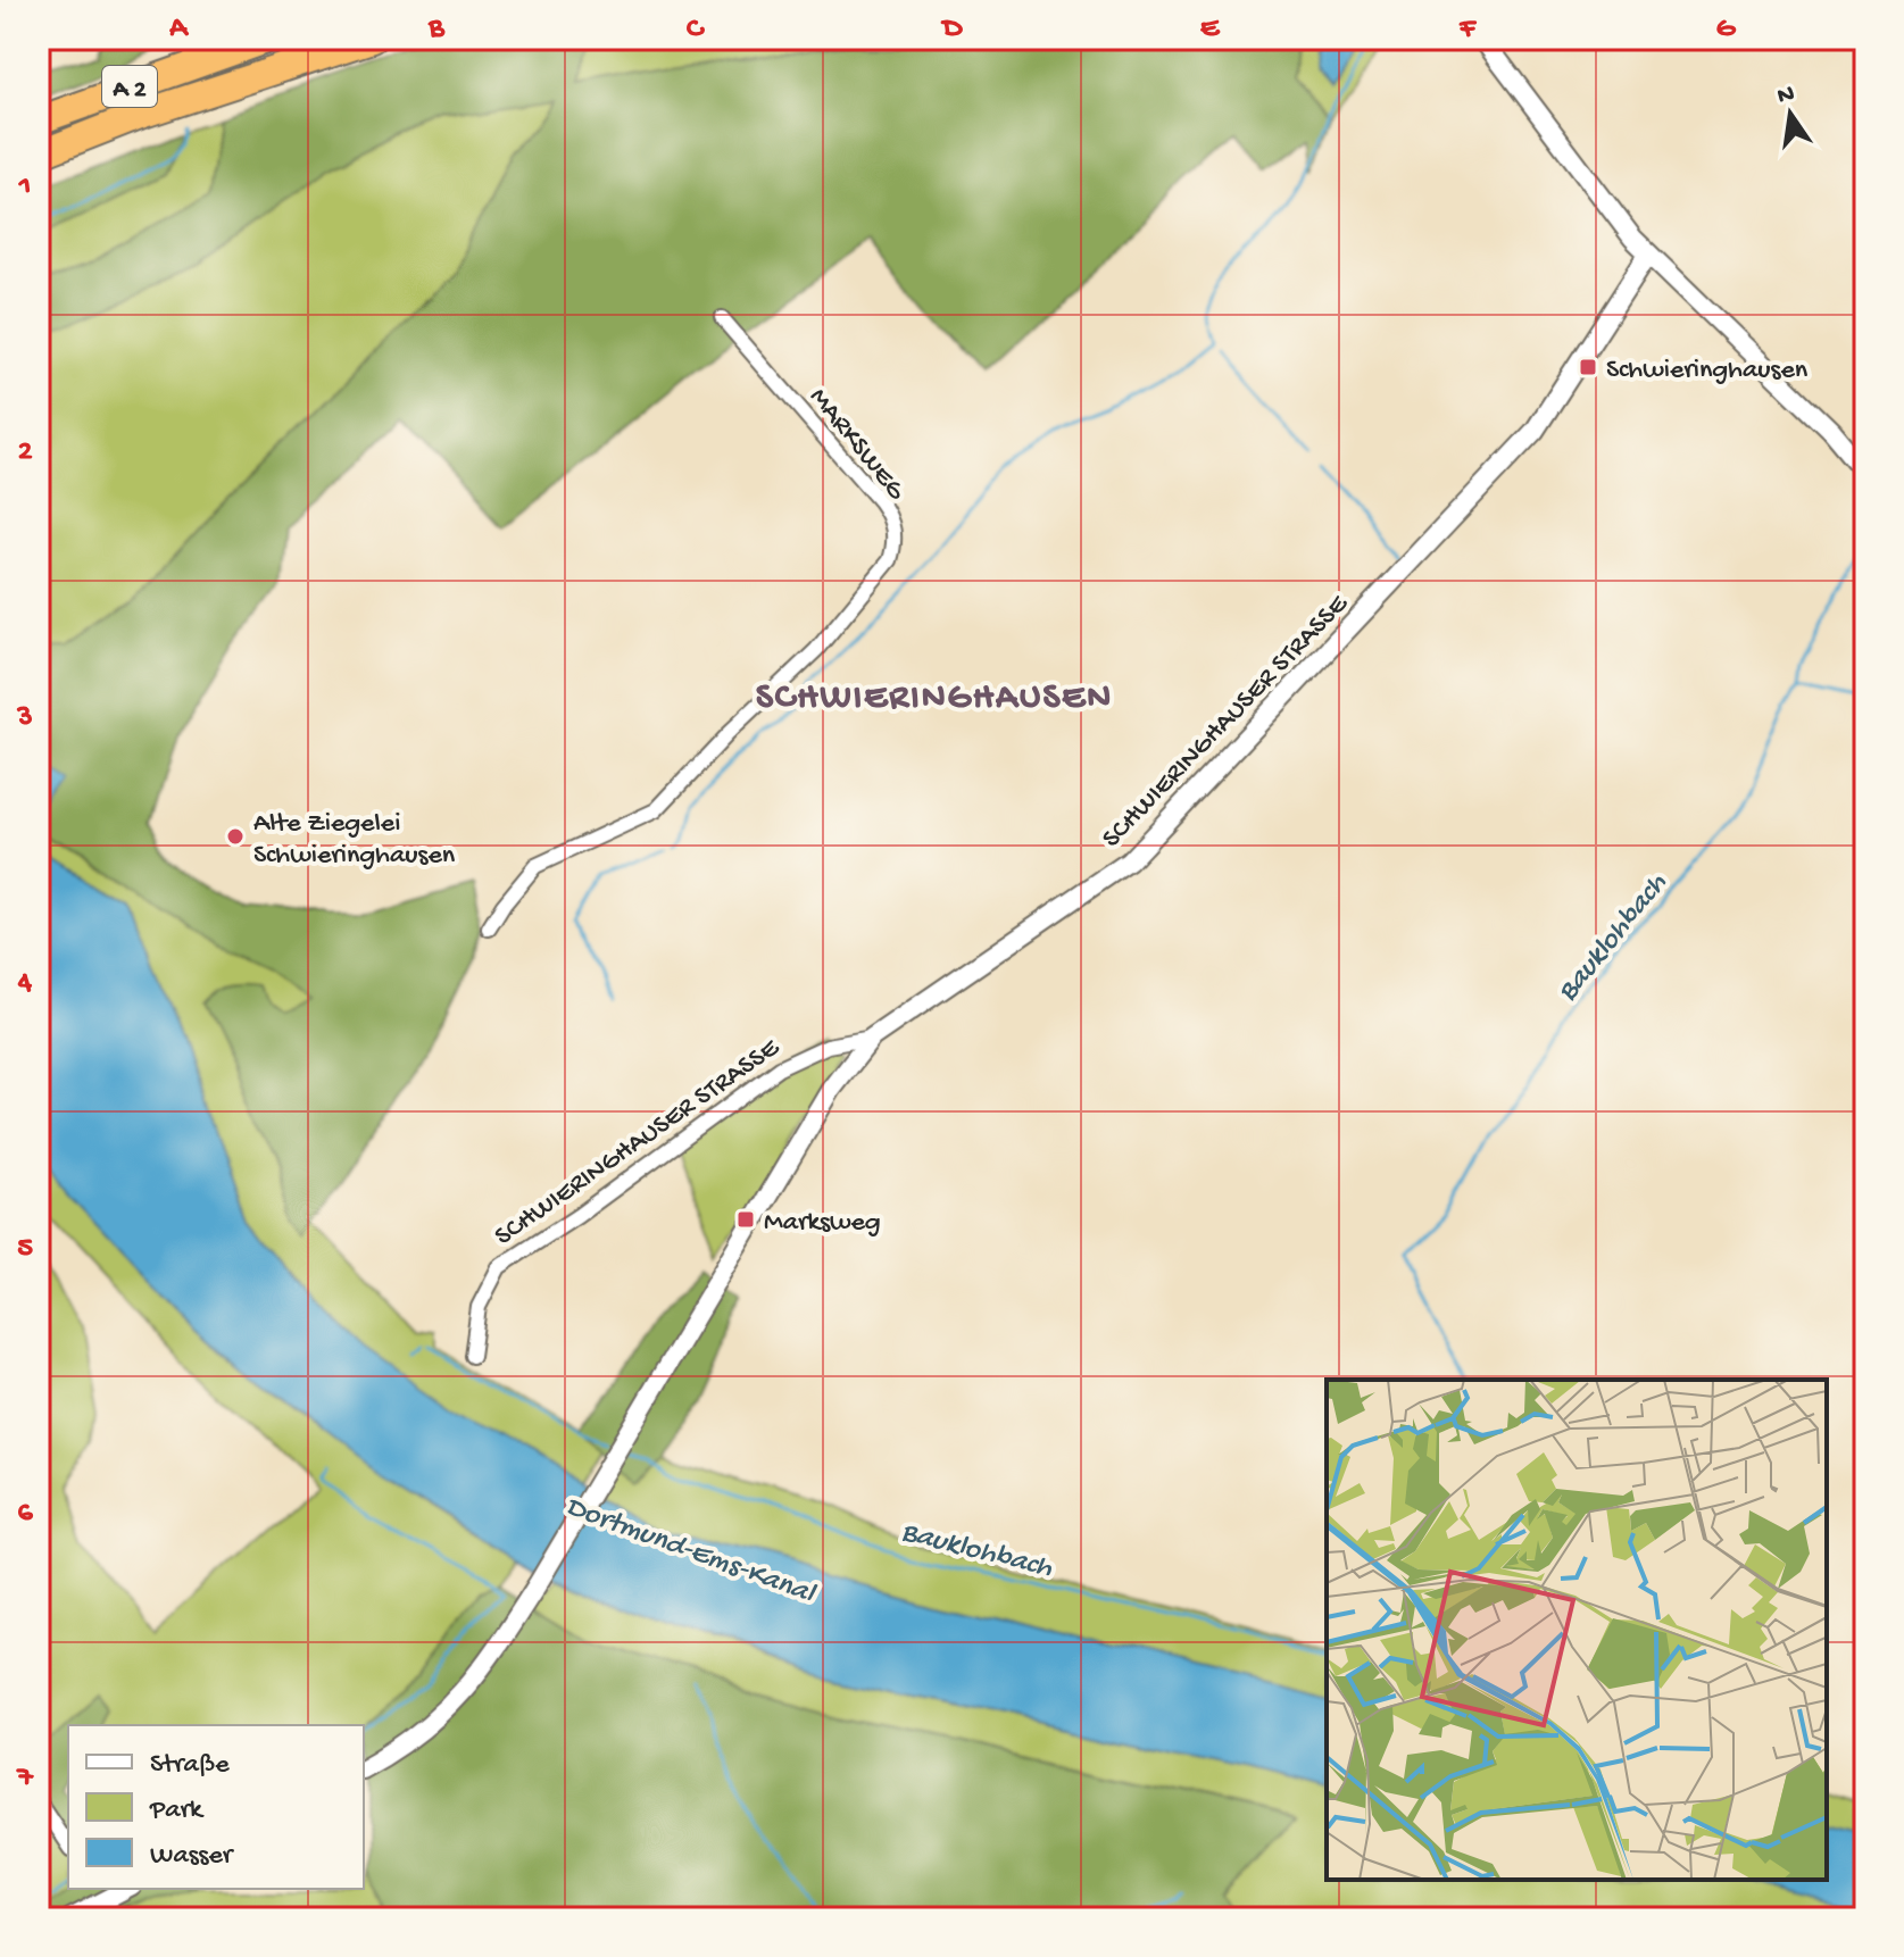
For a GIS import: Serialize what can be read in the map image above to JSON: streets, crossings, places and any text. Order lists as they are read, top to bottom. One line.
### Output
{"streets":{"highway":["A 2"],"street":["MARKSWEG","SCHWIERINGHAUSER STRASSE"]},"districts":["SCHWIERINGHAUSEN"],"water":["Bauklohbach","Dortmund-Ems-Kanal"],"places":{"transit":["Schwieringhausen","Marksweg"],"other":["Alte Ziegelei Schwieringhausen"]},"legend":["Straße","Park","Wasser"],"north":"top","grid":{"columns":["A","B","C","D","E","F","G"],"rows":["1","2","3","4","5","6","7"]}}
